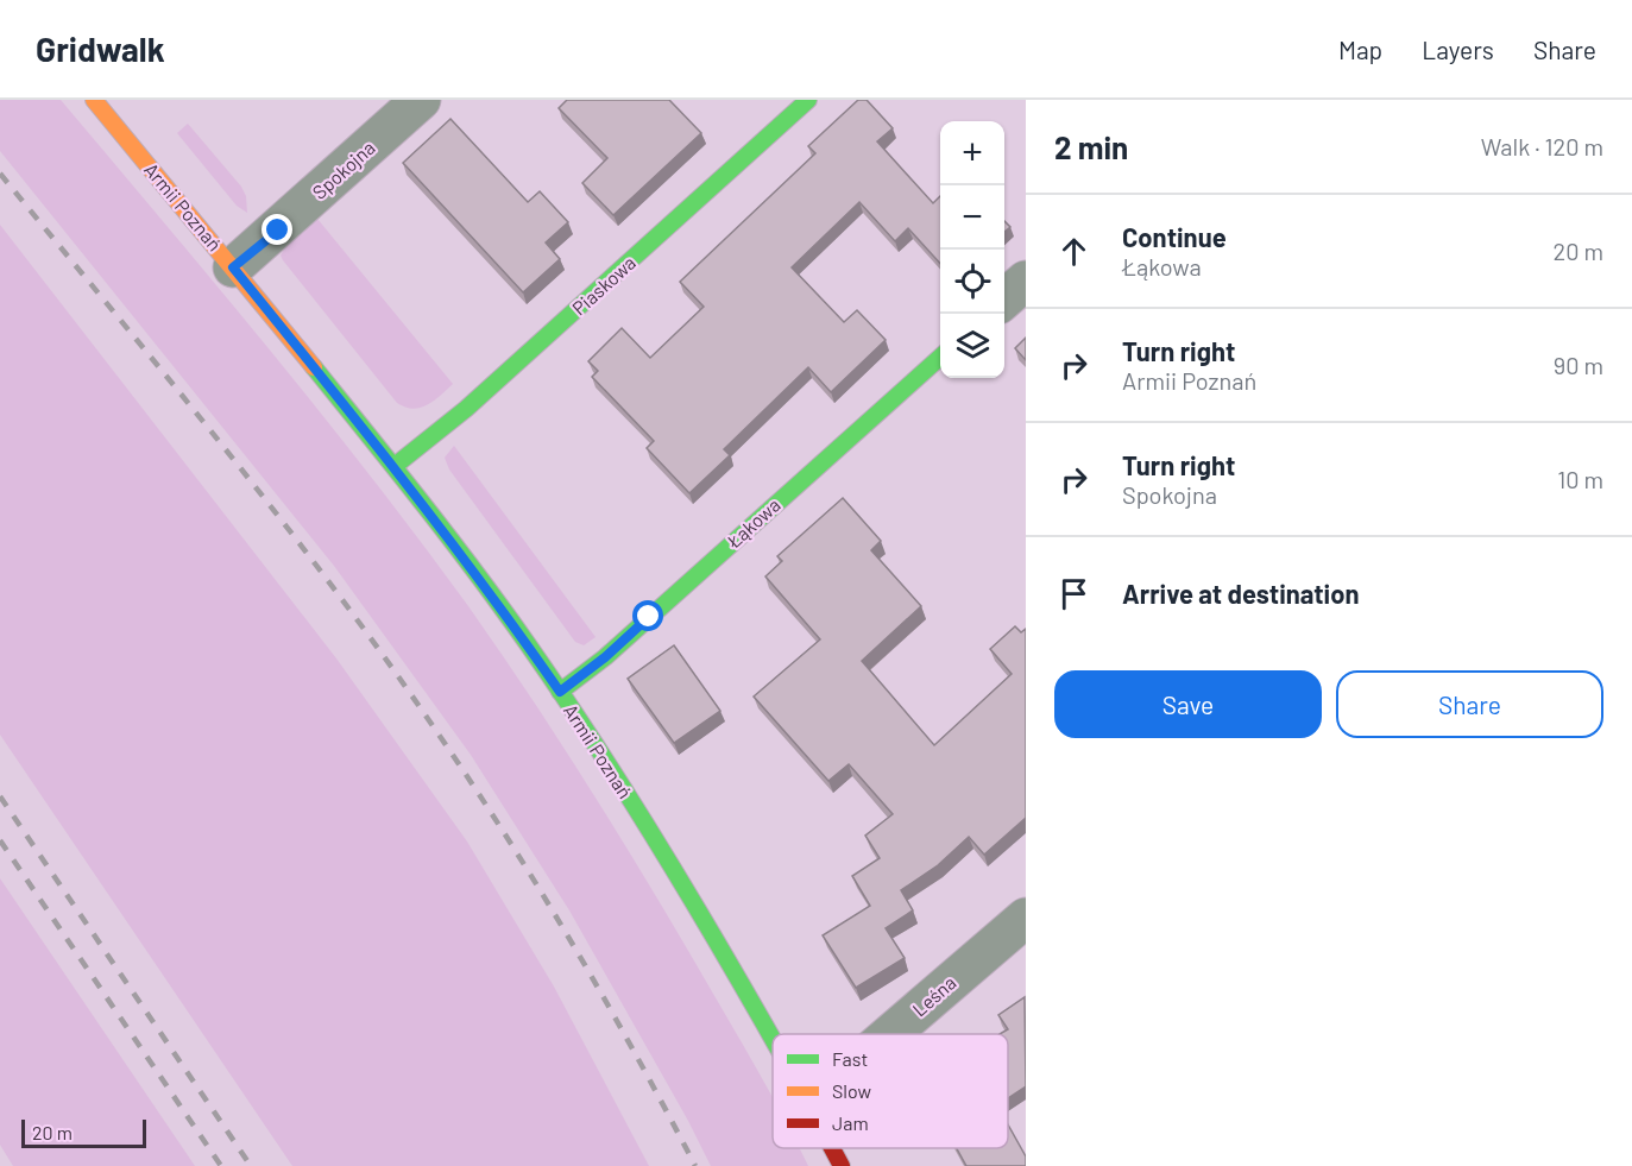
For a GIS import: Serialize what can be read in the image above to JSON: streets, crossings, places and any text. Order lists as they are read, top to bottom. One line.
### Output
{"streets":{"main road":["Armii Poznań","Piaskowa","Łąkowa"],"street":["Spokojna","Leśna"]},"crossings":[["Spokojna","Armii Poznań"],["Armii Poznań","Piaskowa"],["Armii Poznań","Łąkowa"]],"legend":["Fast","Slow","Jam"],"scale_bar":"20 m","page":{"header":"Gridwalk","nav":["Map","Layers","Share"],"heading":["2 min","Walk · 120 m"],"map_buttons":["+","−"],"list":[["Continue","Łąkowa","20 m"],["Turn right","Armii Poznań","90 m"],["Turn right","Spokojna","10 m"],"Arrive at destination"],"buttons":["Save","Share"],"scale":"20 m"}}
